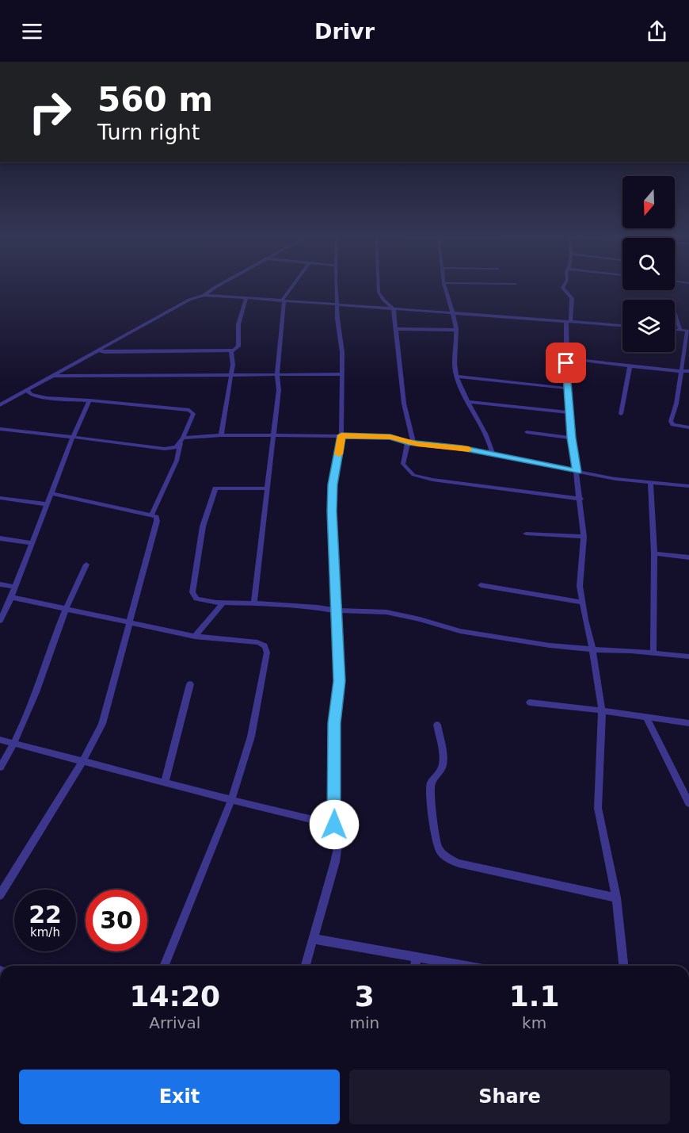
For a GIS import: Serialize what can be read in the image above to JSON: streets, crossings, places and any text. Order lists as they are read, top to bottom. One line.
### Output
{"north":"bottom","page":{"header":"Drivr","turn":["560 m","Turn right"],"speed":"22 km/h","limit":"30","eta":["14:20","Arrival","3","min","1.1","km"],"buttons":["Exit","Share"]}}
